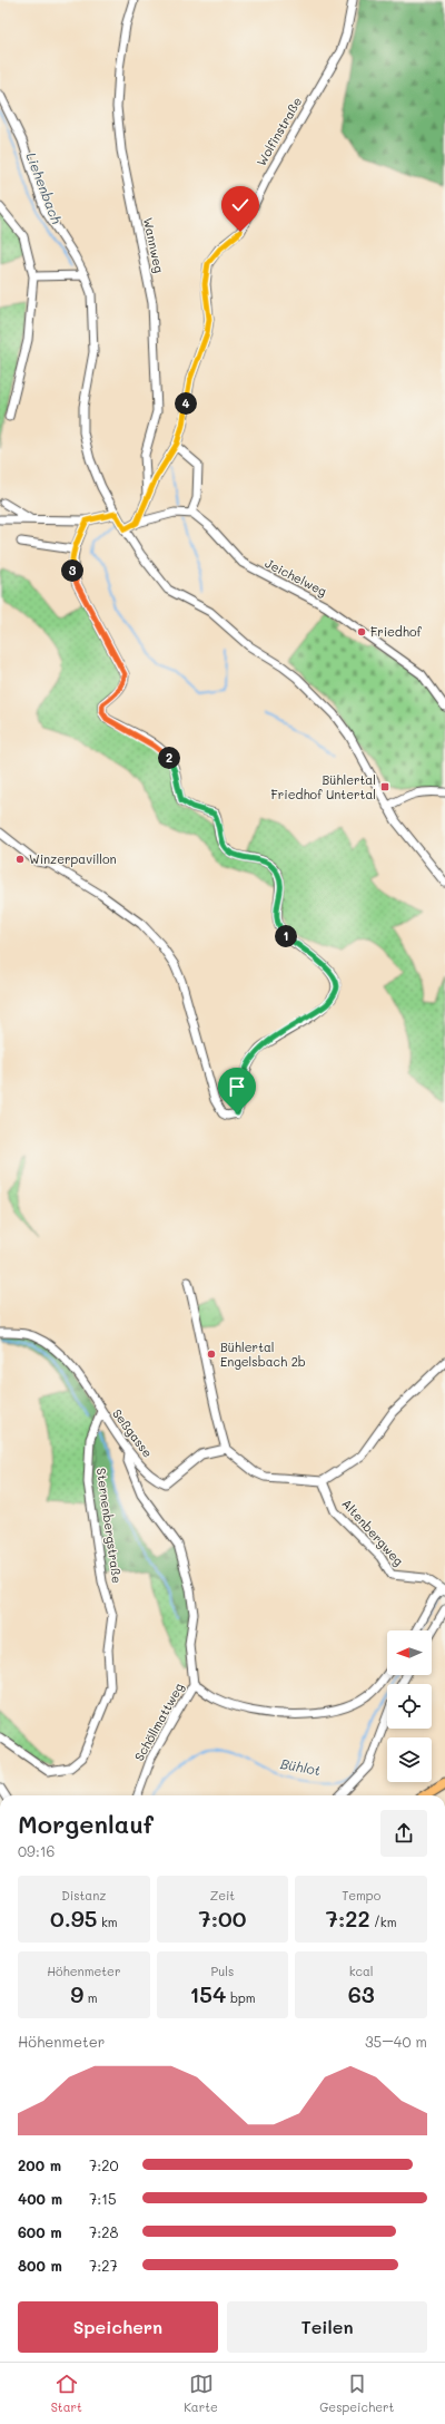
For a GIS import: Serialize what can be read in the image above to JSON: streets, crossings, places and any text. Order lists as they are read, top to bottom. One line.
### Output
{"streets":{"street":["Wolfinstraße","Wannweg","Jeichelweg","Seßgasse","Sternenbergstraße","Altenbergweg","Schöllmattweg"]},"crossings":[["Wolfinstraße","Wannweg"],["Seßgasse","Sternenbergstraße"],["Seßgasse","Schöllmattweg"]],"water":["Liehenbach","Bühlot"],"places":{"other":["Friedhof","Winzerpavillon","Bühlertal Engelsbach 2b"],"transit":["Bühlertal Friedhof Untertal"]},"north":"left","page":{"pins":["4","3","2","1"],"heading":["Morgenlauf","09:16"],"stats":[["Distanz","0.95 km"],["Zeit","7:00"],["Tempo","7:22 /km"],["Höhenmeter","9 m"],["Puls","154 bpm"],["kcal","63"]],"chart":["Höhenmeter","35–40 m"],"list":[{"name":"200 m","note":"7:20"},{"name":"400 m","note":"7:15"},{"name":"600 m","note":"7:28"},{"name":"800 m","note":"7:27"}],"buttons":["Speichern","Teilen"],"tabs":["Start","Karte","Gespeichert"]}}
